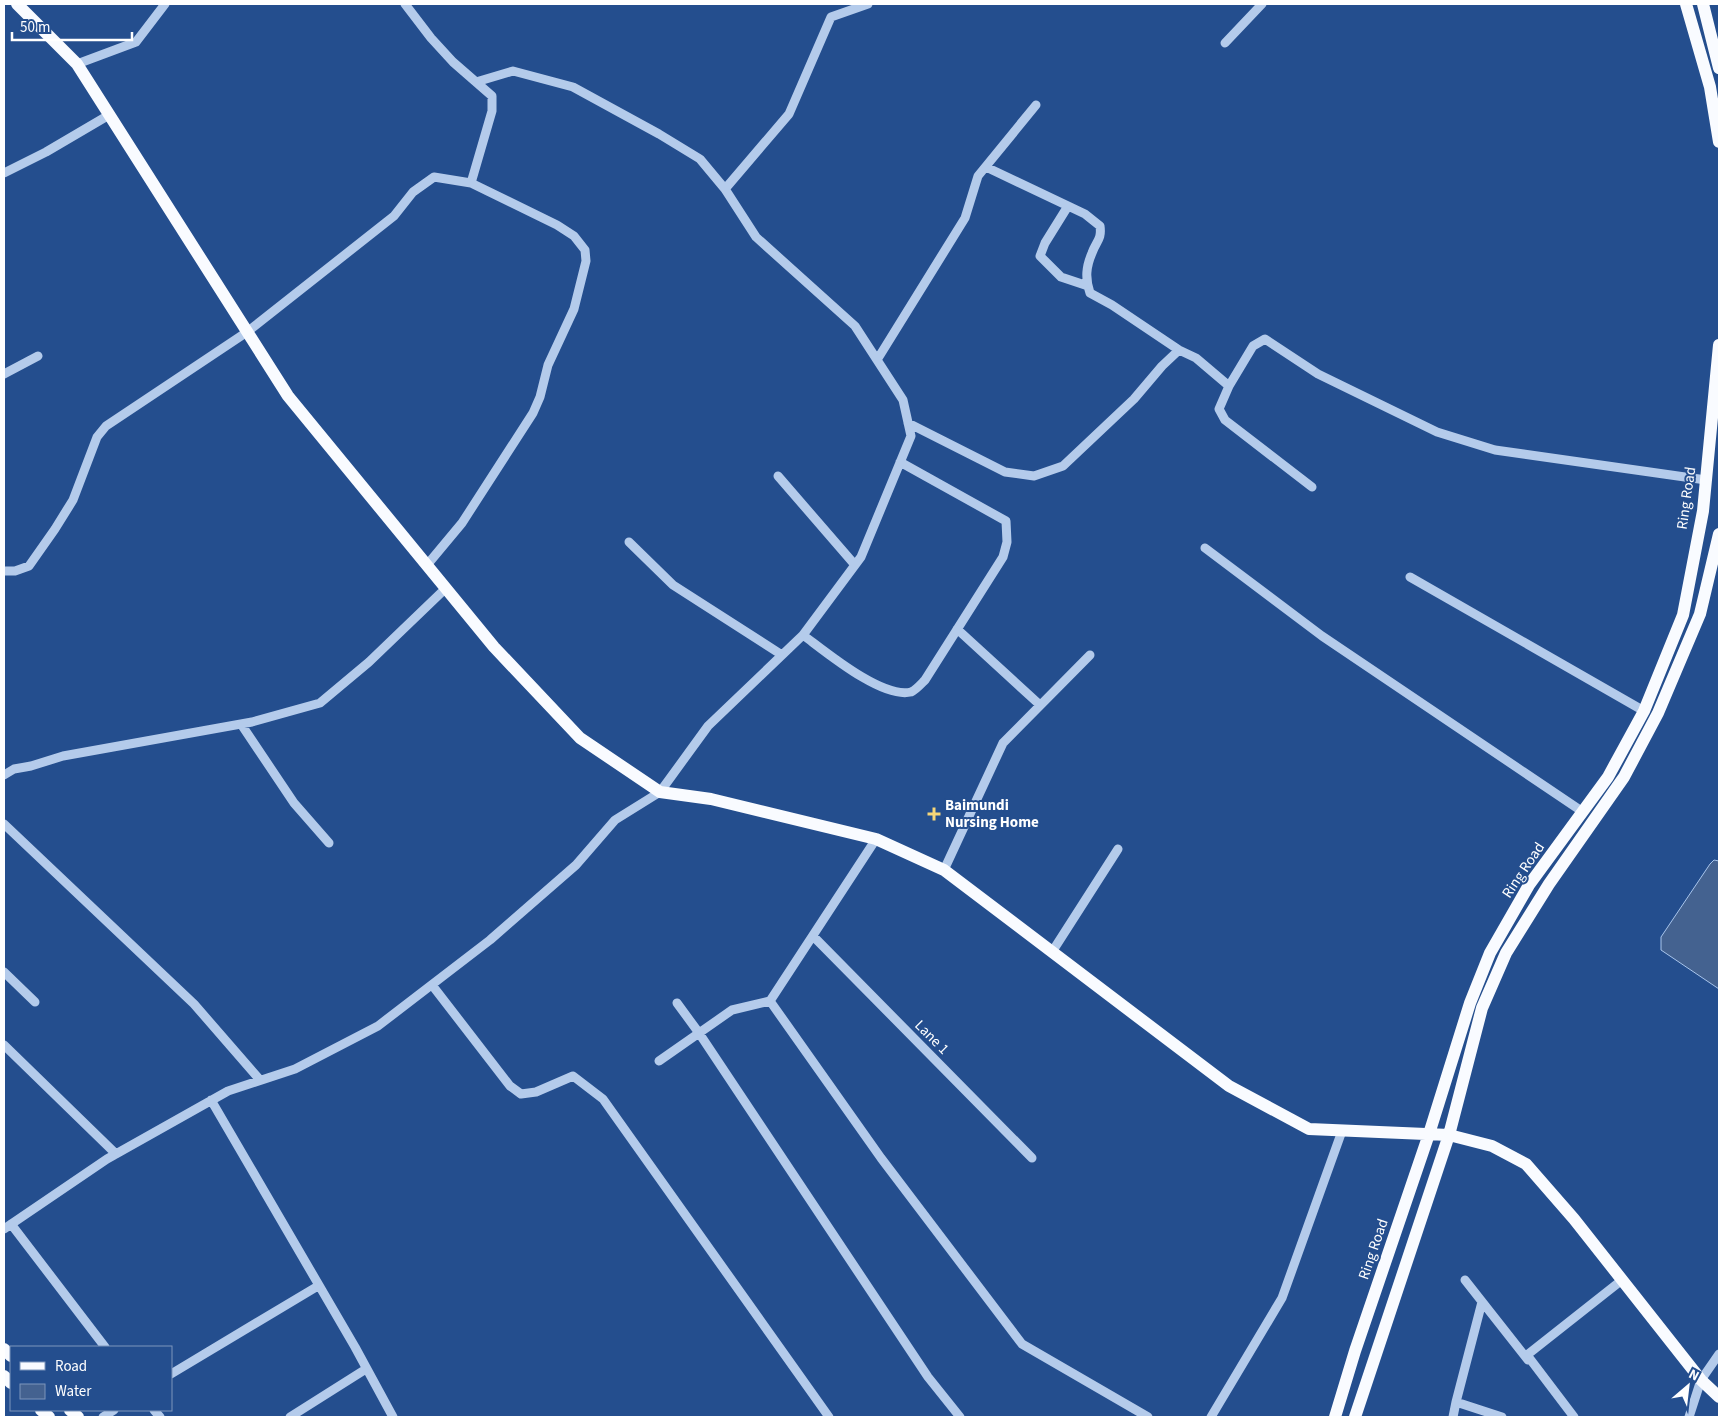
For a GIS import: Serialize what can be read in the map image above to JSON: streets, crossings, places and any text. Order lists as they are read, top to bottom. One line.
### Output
{"streets":{"main road":["Ring Road"],"street":["Lane 1"]},"places":{"health":["Baimundi Nursing Home"]},"legend":["Road","Water"],"scale_bar":"50 m","north":"top right"}
